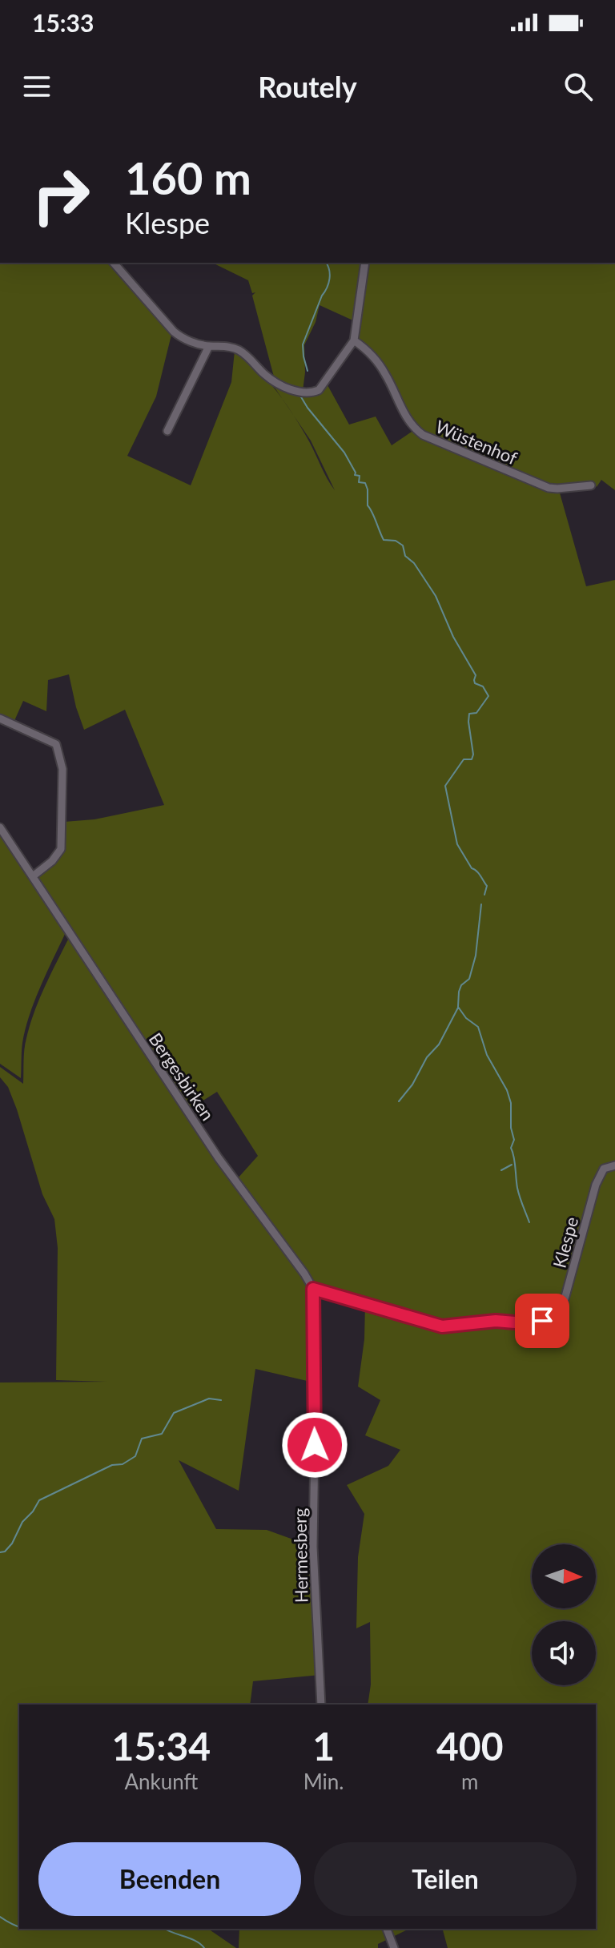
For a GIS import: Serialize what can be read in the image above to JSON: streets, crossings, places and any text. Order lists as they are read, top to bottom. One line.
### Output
{"streets":{"street":["Wüstenhof","Bergesbirken","Klespe","Hermesberg"]},"crossings":[["Bergesbirken","Klespe"],["Bergesbirken","Hermesberg"],["Klespe","Hermesberg"]],"north":"right","page":{"status":"15:33","header":"Routely","turn":["160 m","Klespe"],"eta":["15:34","Ankunft","1","Min.","400","m"],"buttons":["Beenden","Teilen"]}}
